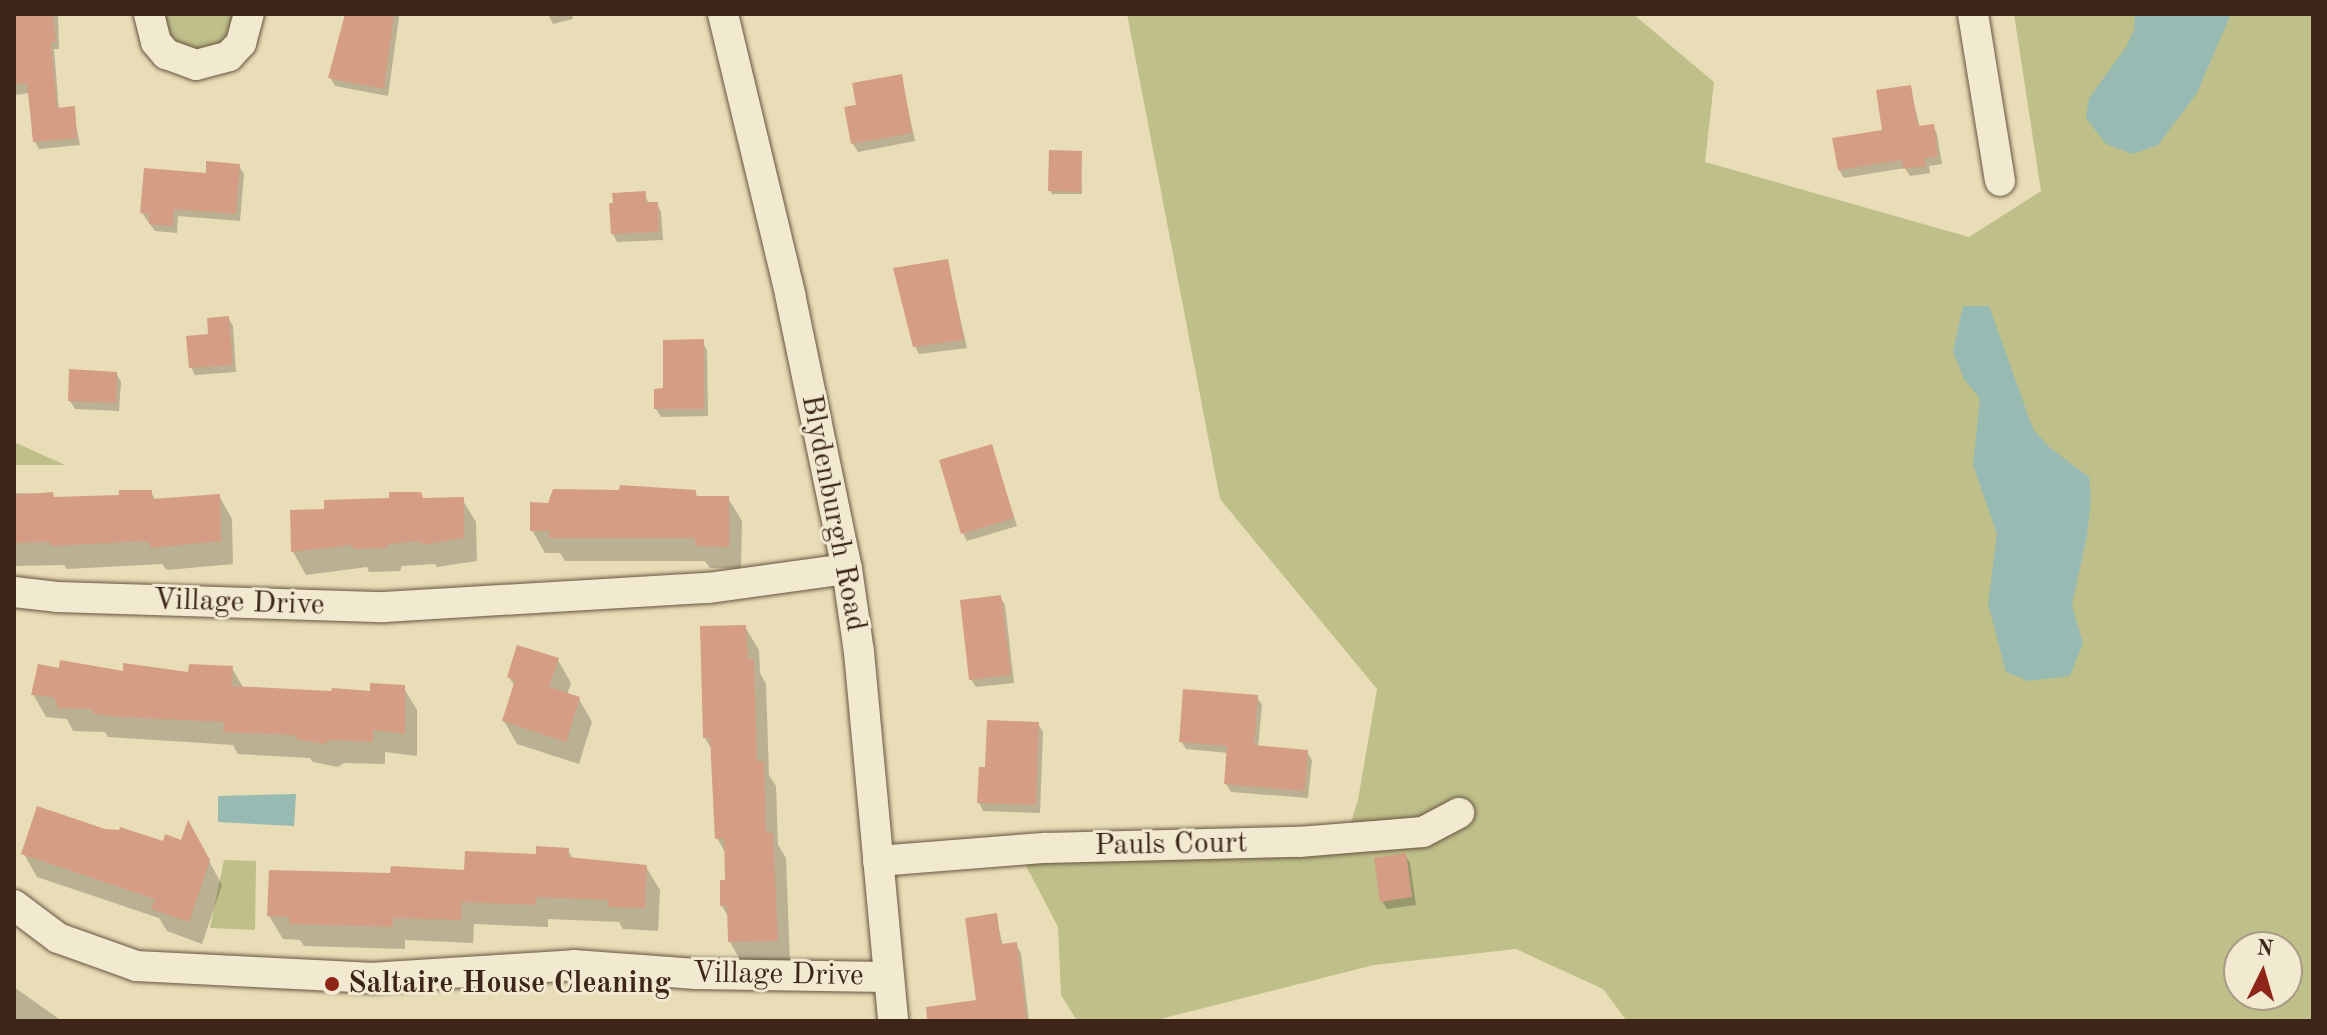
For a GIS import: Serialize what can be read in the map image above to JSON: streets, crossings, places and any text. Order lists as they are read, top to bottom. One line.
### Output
{"streets":{"street":["Blydenburgh Road","Village Drive","Pauls Court"]},"crossings":[["Blydenburgh Road","Village Drive"],["Blydenburgh Road","Pauls Court"]],"places":["Saltaire House Cleaning"],"north":"top"}
